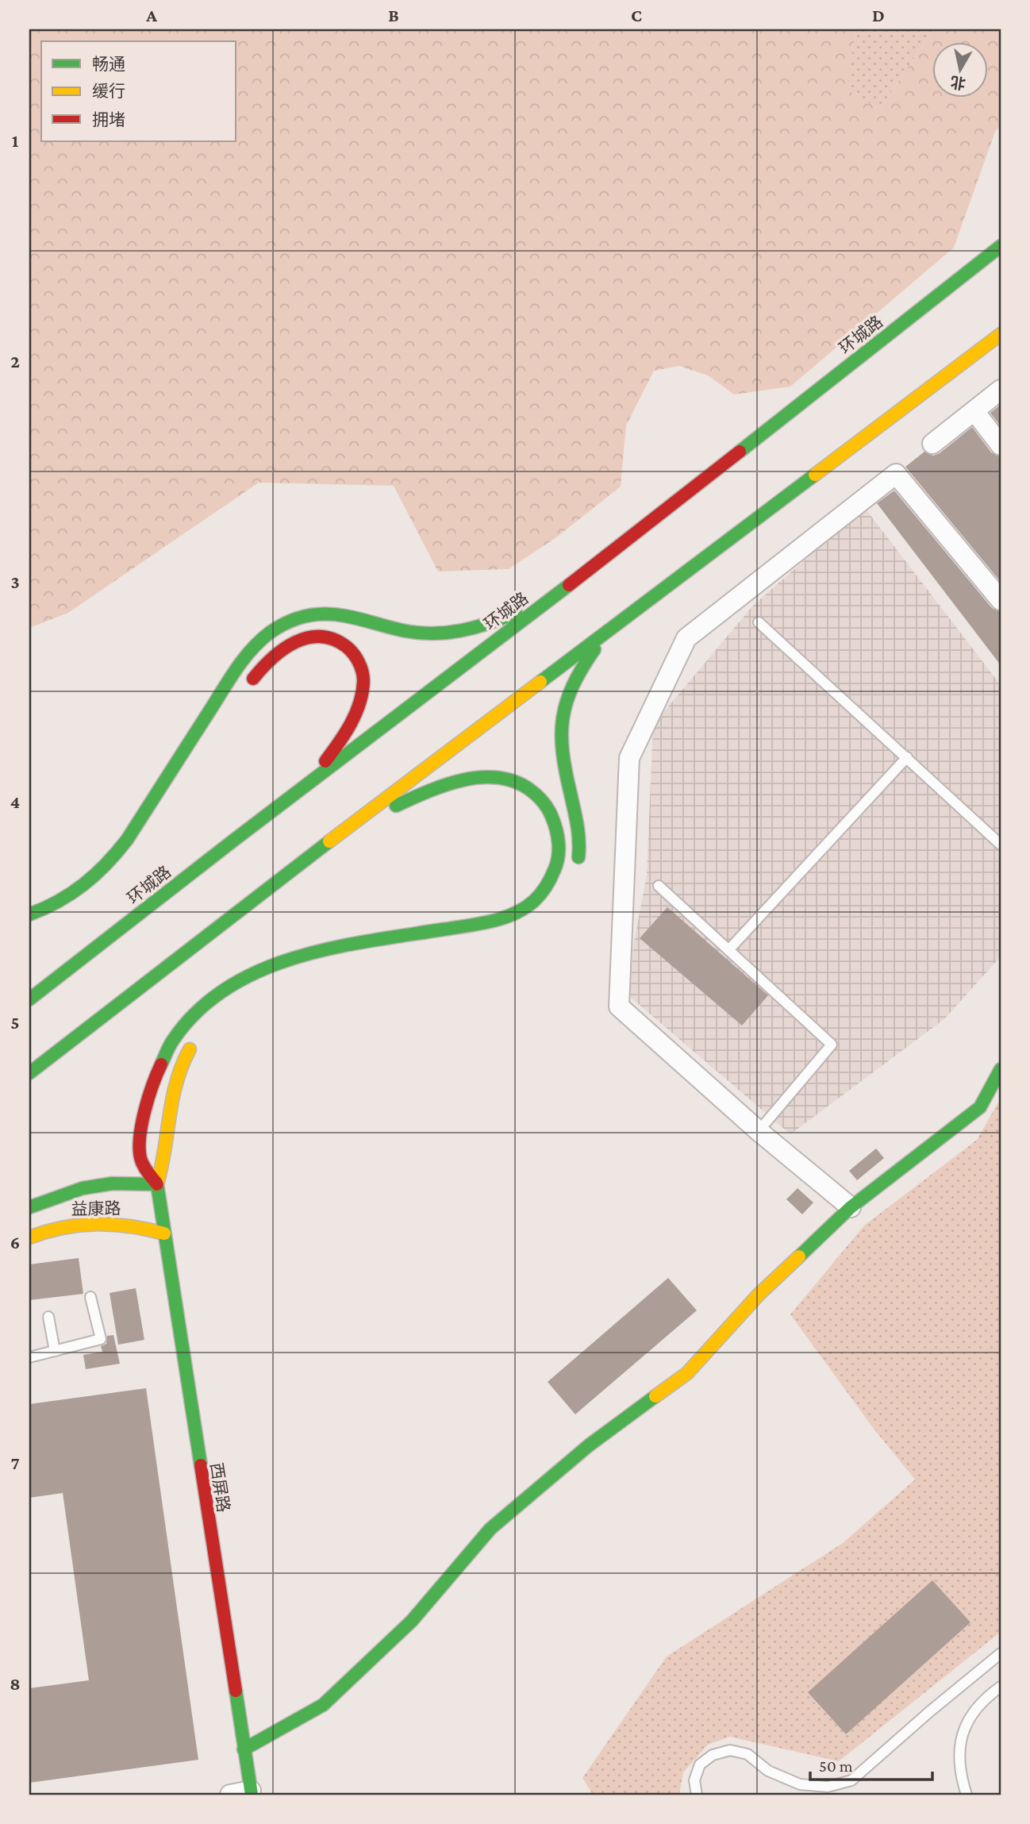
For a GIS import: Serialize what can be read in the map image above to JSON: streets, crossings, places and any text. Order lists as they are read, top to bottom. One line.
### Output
{"streets":{"main road":["环城路","益康路","西屏路"]},"crossings":[["益康路","西屏路"]],"legend":["畅通","缓行","拥堵"],"scale_bar":"50 m","north":"bottom","grid":{"columns":["A","B","C","D"],"rows":["1","2","3","4","5","6","7","8"]}}
